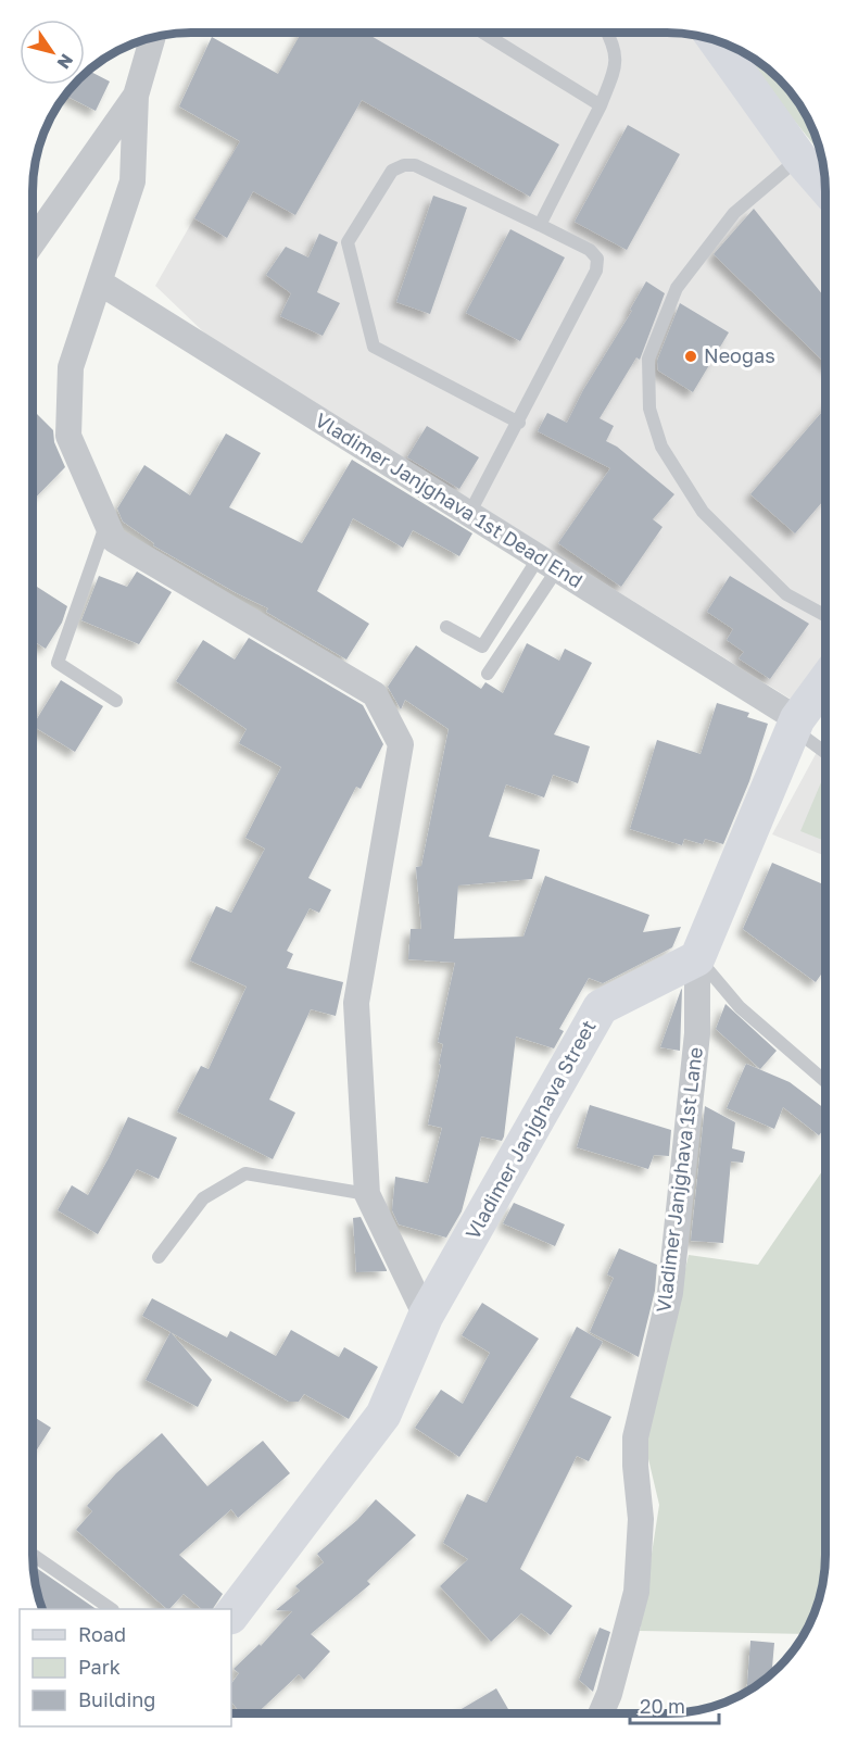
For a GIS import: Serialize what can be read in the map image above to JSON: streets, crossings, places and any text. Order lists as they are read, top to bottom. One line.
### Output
{"streets":{"street":["Vladimer Janjghava 1st Dead End","Vladimer Janjghava Street","Vladimer Janjghava 1st Lane"]},"crossings":[["Vladimer Janjghava Street","Vladimer Janjghava 1st Lane"]],"places":["Neogas"],"legend":["Road","Park","Building"],"scale_bar":"20 m","north":"bottom right"}
